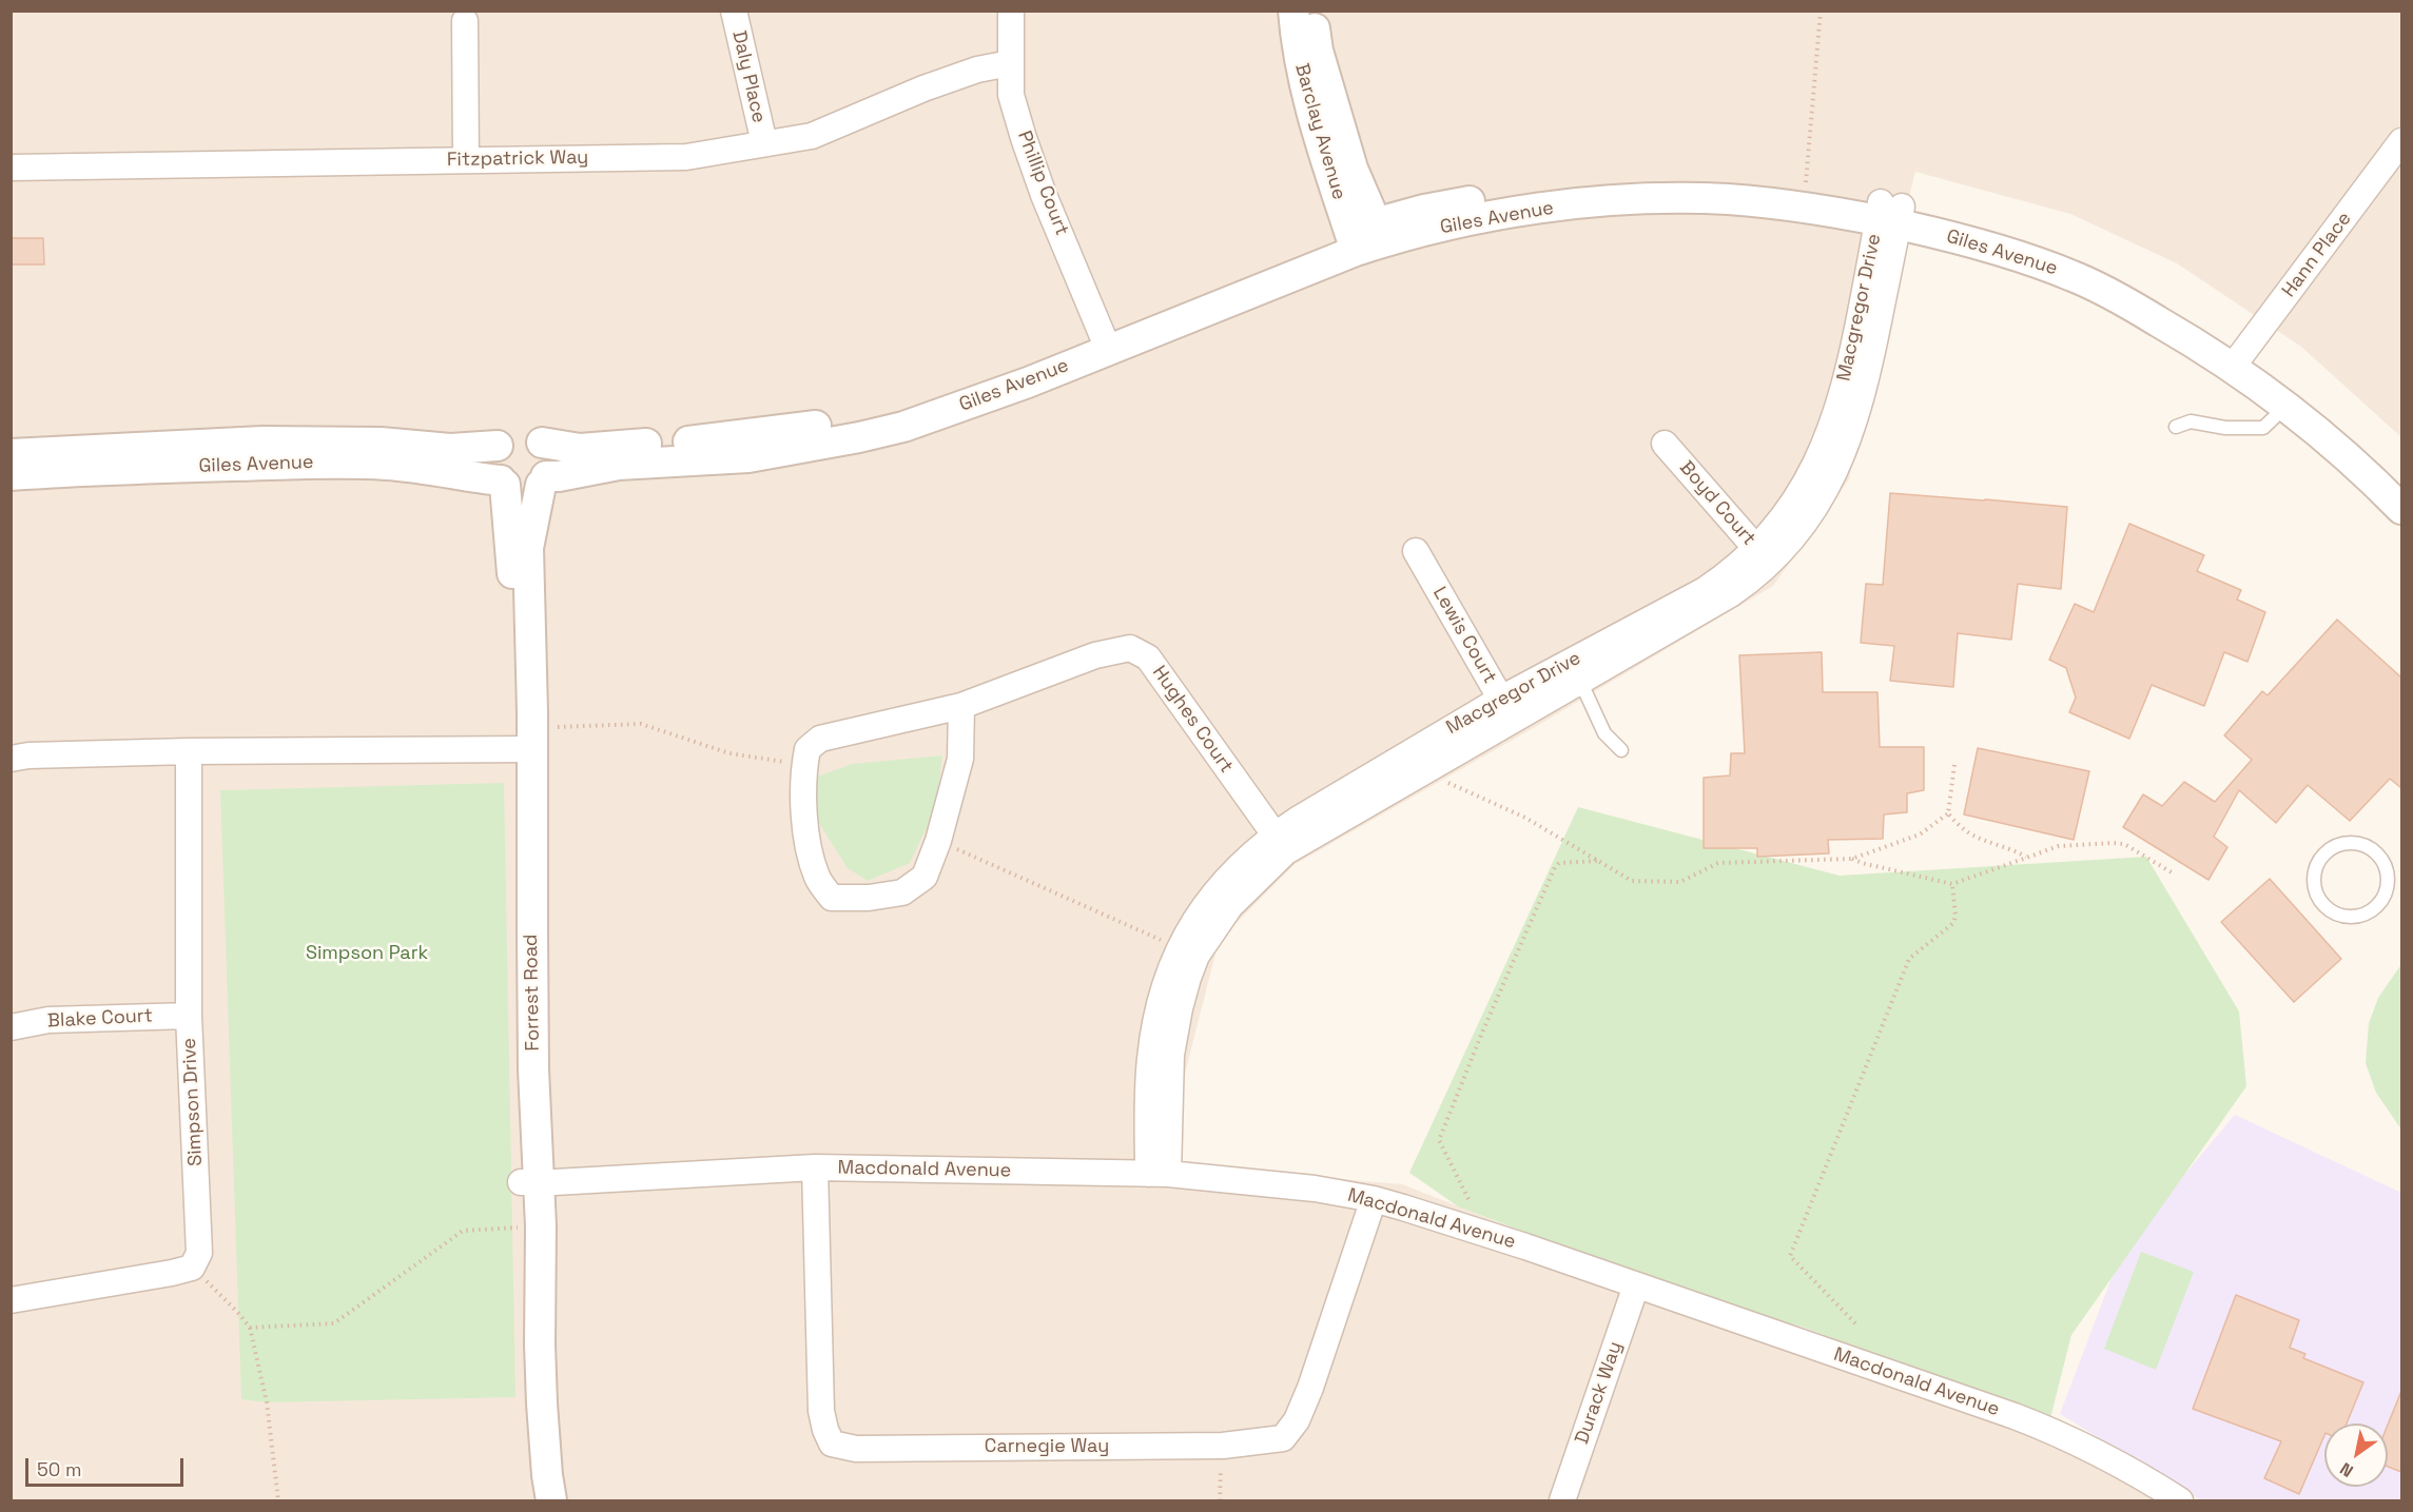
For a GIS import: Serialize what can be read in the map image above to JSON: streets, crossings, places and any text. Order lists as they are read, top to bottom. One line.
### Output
{"streets":{"street":["Daly Place","Barclay Avenue","Fitzpatrick Way","Phillip Court","Giles Avenue","Hann Place","Macgregor Drive","Boyd Court","Lewis Court","Hughes Court","Forrest Road","Blake Court","Simpson Drive","Macdonald Avenue","Durack Way","Carnegie Way"]},"crossings":[["Daly Place","Fitzpatrick Way"],["Barclay Avenue","Giles Avenue"],["Fitzpatrick Way","Phillip Court"],["Phillip Court","Giles Avenue"],["Giles Avenue","Hann Place"],["Giles Avenue","Macgregor Drive"],["Giles Avenue","Forrest Road"],["Macgregor Drive","Boyd Court"],["Macgregor Drive","Lewis Court"],["Macgregor Drive","Hughes Court"],["Macgregor Drive","Macdonald Avenue"],["Forrest Road","Macdonald Avenue"],["Blake Court","Simpson Drive"],["Macdonald Avenue","Durack Way"],["Macdonald Avenue","Carnegie Way"]],"parks":["Simpson Park"],"scale_bar":"50 m","north":"bottom left"}
